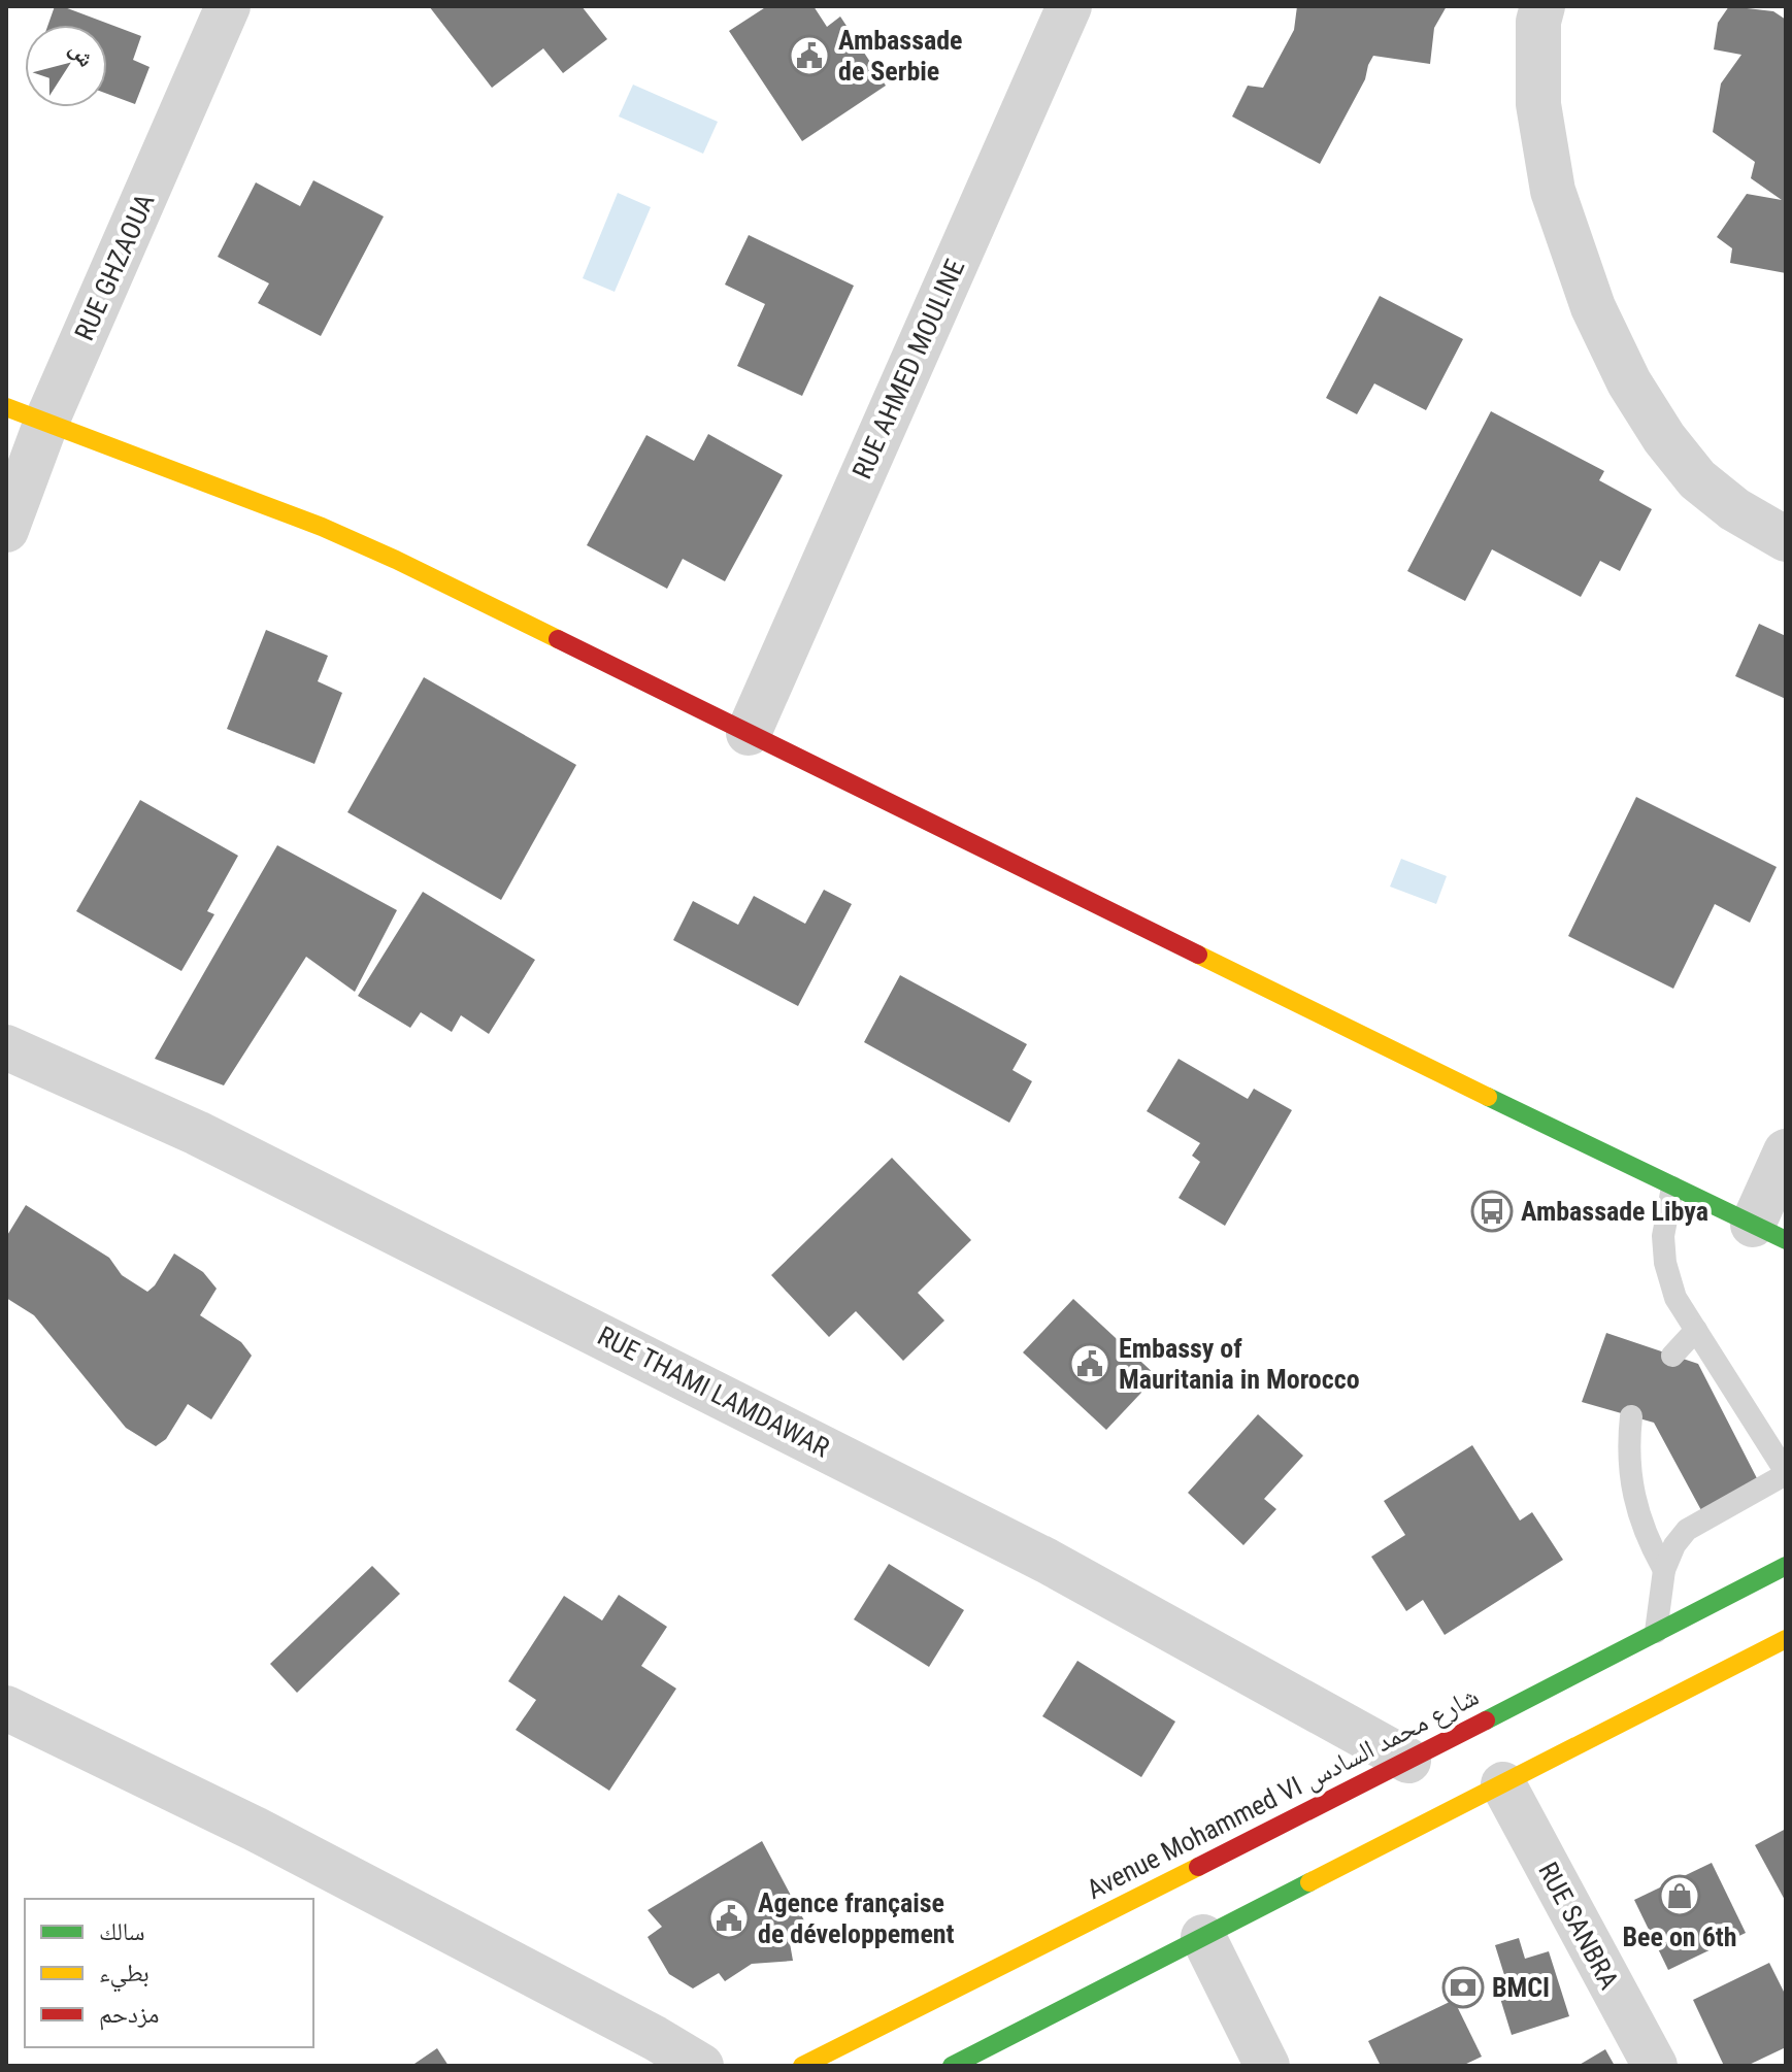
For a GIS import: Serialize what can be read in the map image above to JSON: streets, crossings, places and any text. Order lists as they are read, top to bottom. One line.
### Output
{"streets":{"main road":["Avenue Mohammed VI شارع محمد السادس"],"street":["RUE GHZAOUA","RUE AHMED MOULINE","RUE THAMI LAMDAWAR","RUE SANBRA"]},"crossings":[["RUE THAMI LAMDAWAR","Avenue Mohammed VI شارع محمد السادس"]],"places":{"public building":["Ambassade de Serbie","Embassy of Mauritania in Morocco","Agence française de développement"],"bus stop":["Ambassade Libya"],"shop":["Bee on 6th"],"bank":["BMCI"]},"legend":["سالك","بطيء","مزدحم"],"north":"top right"}
